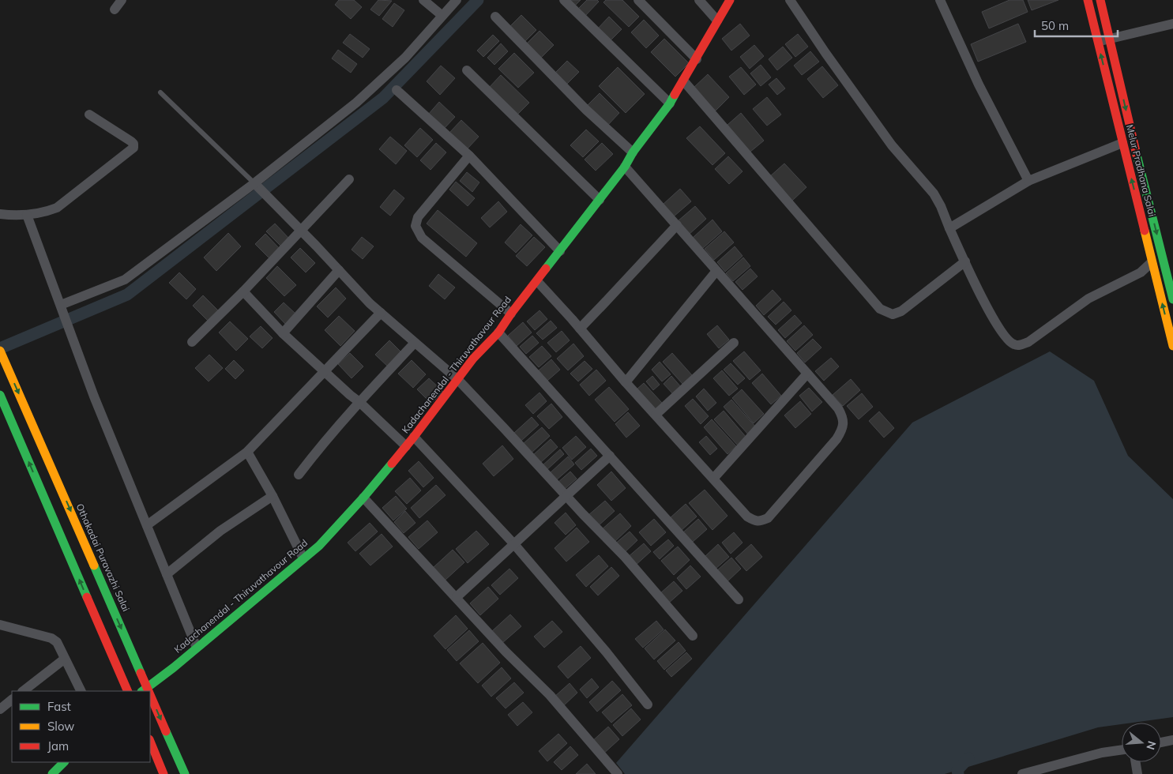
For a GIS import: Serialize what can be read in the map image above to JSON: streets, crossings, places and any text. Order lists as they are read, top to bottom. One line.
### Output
{"streets":{"main road":["Melur Pradhana Salai","Kadachanendal - Thiruvathavour Road","Othakadai Puravazhi Salai"]},"legend":["Fast","Slow","Jam"],"scale_bar":"50 m","north":"right"}
